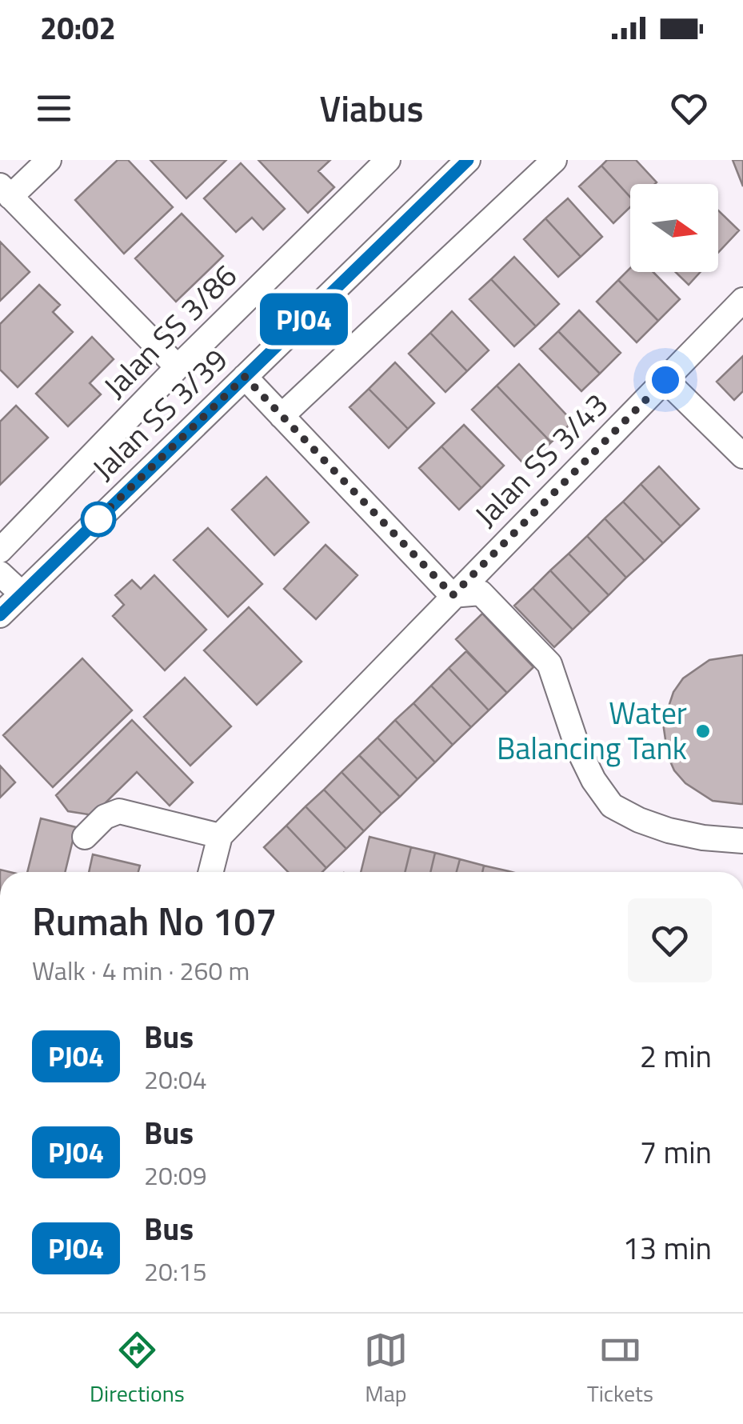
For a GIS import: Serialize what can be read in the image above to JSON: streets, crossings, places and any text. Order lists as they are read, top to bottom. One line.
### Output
{"streets":{"street":["Jalan SS 3/86","Jalan SS 3/39","Jalan SS 3/43"]},"places":["Water Balancing Tank"],"lines":["bus line PJ04"],"north":"right","page":{"status":"20:02","header":"Viabus","on_map":"PJ04","heading":["Rumah No 107","Walk · 4 min · 260 m"],"list":[{"mark":"PJ04","name":"Bus","note":"20:04","value":"2 min"},{"mark":"PJ04","name":"Bus","note":"20:09","value":"7 min"},{"mark":"PJ04","name":"Bus","note":"20:15","value":"13 min"}],"tabs":["Directions","Map","Tickets"]}}
